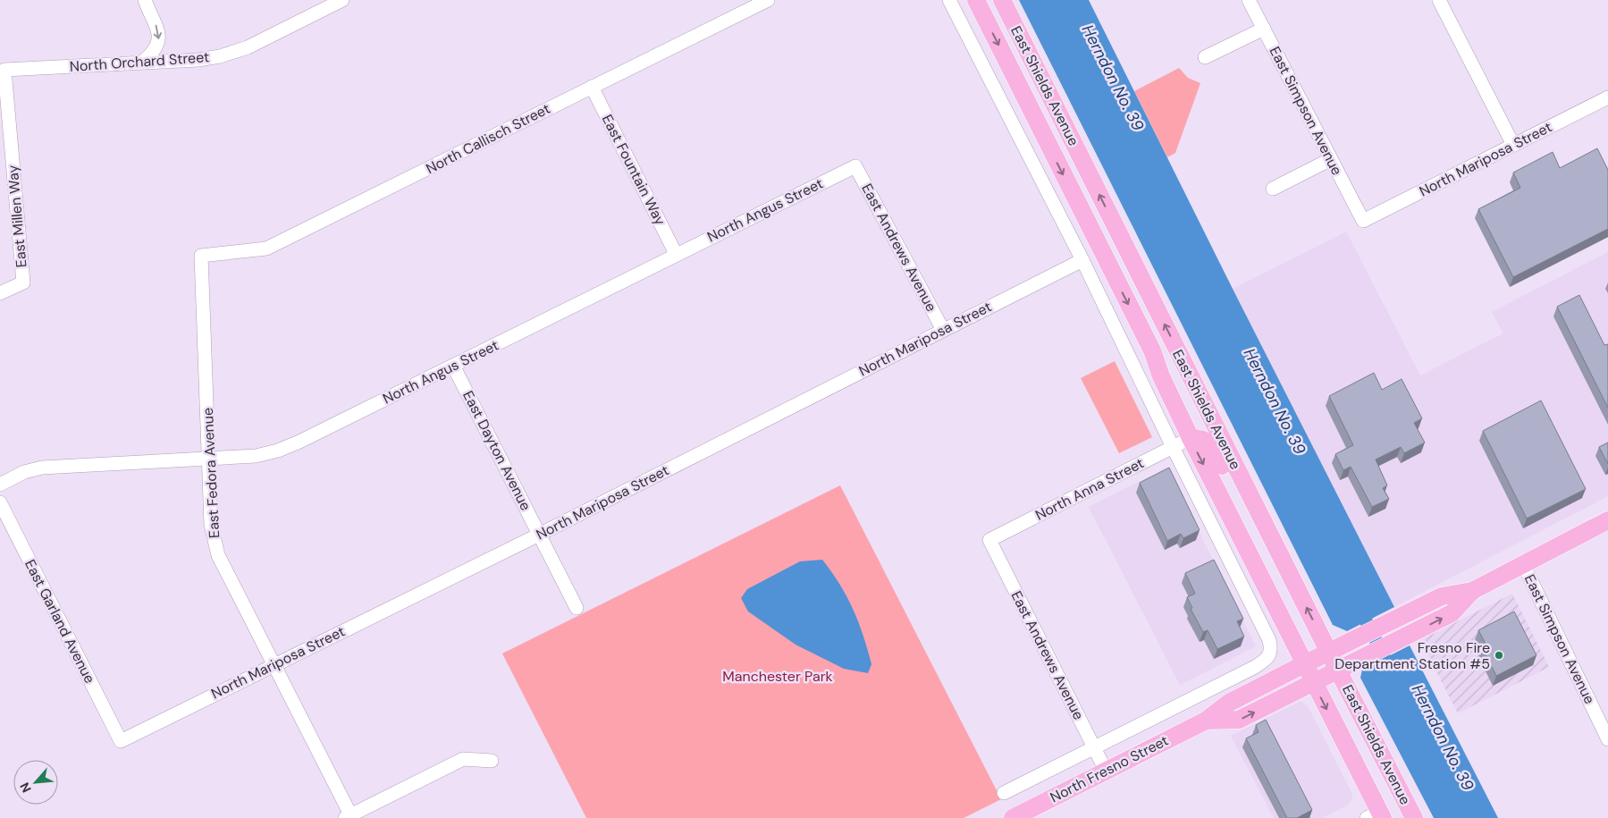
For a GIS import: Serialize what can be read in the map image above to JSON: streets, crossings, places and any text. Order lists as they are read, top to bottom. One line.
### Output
{"streets":{"main road":["East Shields Avenue","North Fresno Street"],"street":["North Orchard Street","East Simpson Avenue","North Callisch Street","North Mariposa Street","East Fountain Way","North Angus Street","East Millen Way","East Andrews Avenue","East Dayton Avenue","East Fedora Avenue","North Anna Street","East Garland Avenue"]},"crossings":[["North Orchard Street","East Millen Way"],["East Shields Avenue","North Anna Street"],["East Shields Avenue","North Fresno Street"],["East Simpson Avenue","North Mariposa Street"],["East Simpson Avenue","North Fresno Street"],["North Callisch Street","East Fountain Way"],["North Callisch Street","East Fedora Avenue"],["North Mariposa Street","East Andrews Avenue"],["North Mariposa Street","East Dayton Avenue"],["North Mariposa Street","East Fedora Avenue"],["North Mariposa Street","East Garland Avenue"],["East Fountain Way","North Angus Street"],["North Angus Street","East Andrews Avenue"],["North Angus Street","East Dayton Avenue"],["North Angus Street","East Fedora Avenue"],["East Andrews Avenue","North Anna Street"],["East Andrews Avenue","North Fresno Street"]],"water":["Herndon No. 39"],"parks":["Manchester Park"],"places":["Fresno Fire Department Station #5"],"north":"bottom left"}
